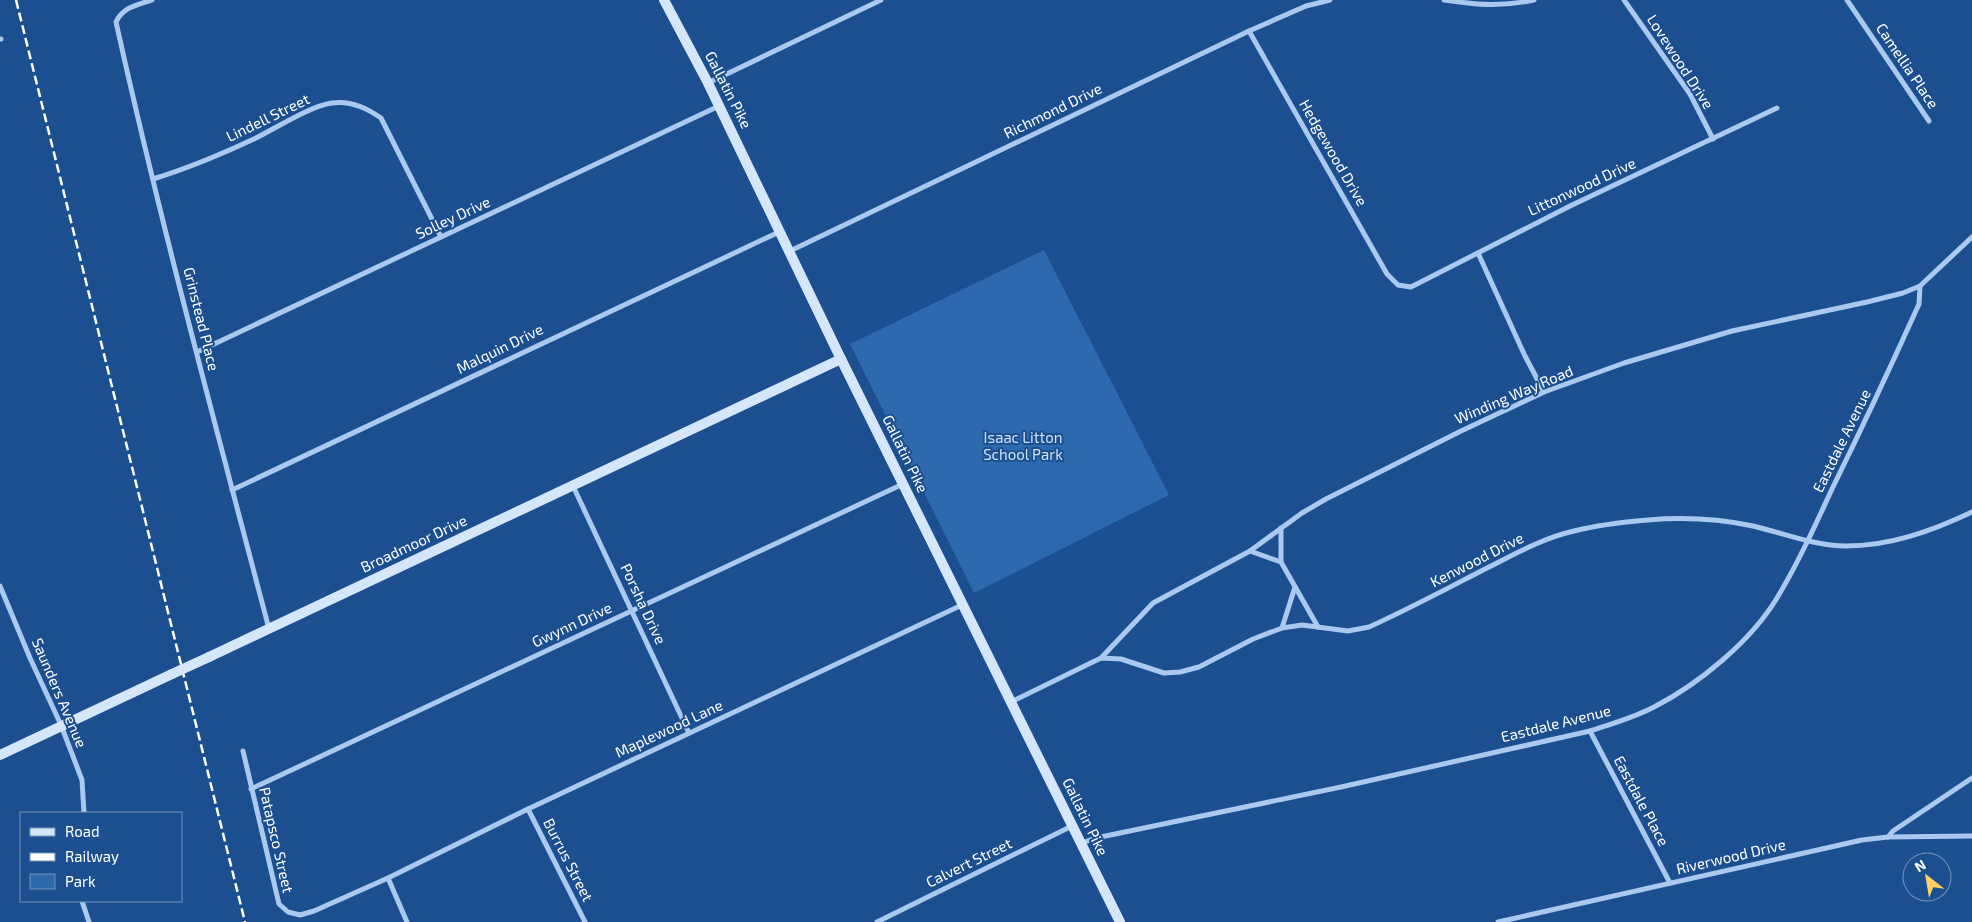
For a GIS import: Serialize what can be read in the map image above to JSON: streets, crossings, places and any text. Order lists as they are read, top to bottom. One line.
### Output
{"streets":{"main road":["Gallatin Pike","Broadmoor Drive"],"street":["Lovewood Drive","Camellia Place","Richmond Drive","Lindell Street","Hedgewood Drive","Littonwood Drive","Solley Drive","Grinstead Place","Malquin Drive","Winding Way Road","Eastdale Avenue","Kenwood Drive","Porsha Drive","Gwynn Drive","Saunders Avenue","Maplewood Lane","Eastdale Place","Patapsco Street","Riverwood Drive","Burrus Street","Calvert Street"]},"crossings":[["Lovewood Drive","Littonwood Drive"],["Gallatin Pike","Richmond Drive"],["Gallatin Pike","Solley Drive"],["Gallatin Pike","Malquin Drive"],["Gallatin Pike","Eastdale Avenue"],["Gallatin Pike","Broadmoor Drive"],["Gallatin Pike","Gwynn Drive"],["Gallatin Pike","Maplewood Lane"],["Gallatin Pike","Calvert Street"],["Richmond Drive","Hedgewood Drive"],["Lindell Street","Solley Drive"],["Lindell Street","Grinstead Place"],["Hedgewood Drive","Littonwood Drive"],["Solley Drive","Grinstead Place"],["Grinstead Place","Malquin Drive"],["Grinstead Place","Broadmoor Drive"],["Winding Way Road","Eastdale Avenue"],["Winding Way Road","Kenwood Drive"],["Eastdale Avenue","Kenwood Drive"],["Eastdale Avenue","Eastdale Place"],["Broadmoor Drive","Porsha Drive"],["Broadmoor Drive","Saunders Avenue"],["Porsha Drive","Gwynn Drive"],["Porsha Drive","Maplewood Lane"],["Gwynn Drive","Patapsco Street"],["Maplewood Lane","Patapsco Street"],["Maplewood Lane","Burrus Street"],["Eastdale Place","Riverwood Drive"]],"parks":["Isaac Litton School Park"],"legend":["Road","Railway","Park"],"north":"top left"}
